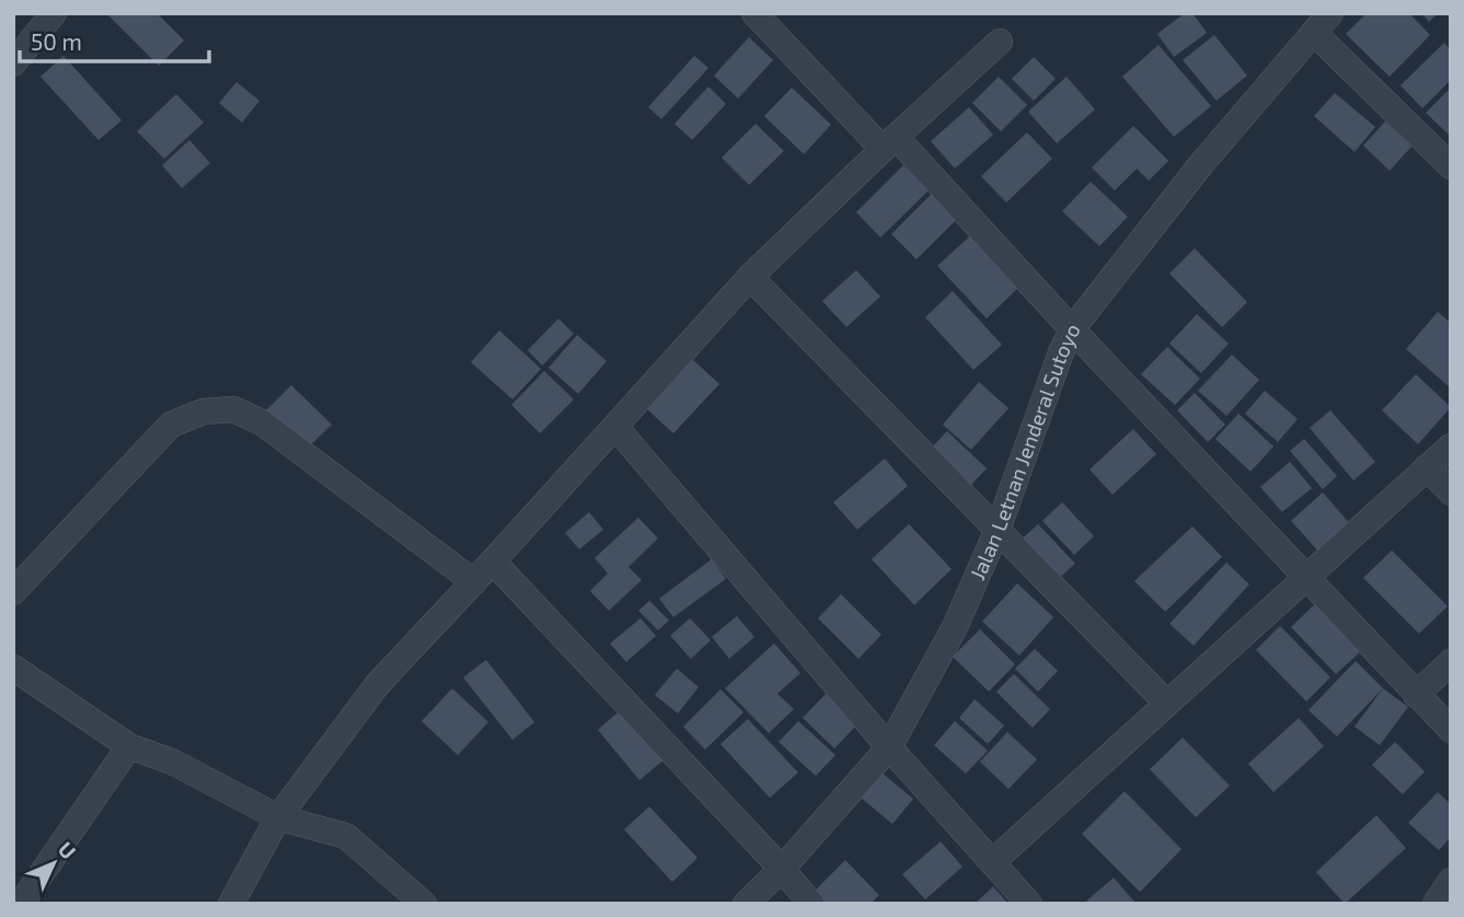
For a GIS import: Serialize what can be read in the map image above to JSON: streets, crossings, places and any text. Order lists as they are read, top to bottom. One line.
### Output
{"streets":{"street":["Jalan Letnan Jenderal Sutoyo"]},"scale_bar":"50 m","north":"top right"}
